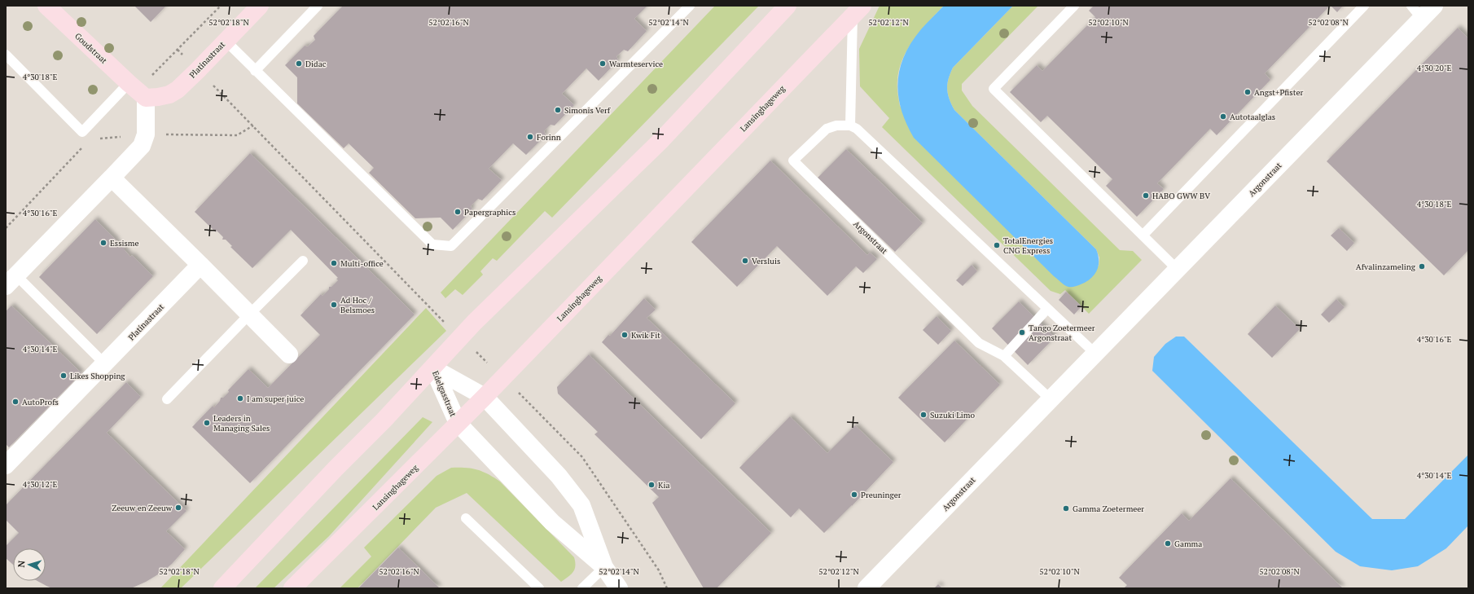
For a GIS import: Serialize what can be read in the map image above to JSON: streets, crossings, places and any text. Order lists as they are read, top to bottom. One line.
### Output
{"streets":{"street":["Goudstraat","Platinastraat","Lansinghageweg","Argonstraat","Edelgasstraat"]},"crossings":[["Goudstraat","Platinastraat"],["Lansinghageweg","Edelgasstraat"]],"places":["Didac","Warmteservice","Angst+Pfister","Simonis Verf","Autotaalglas","Forinn","HABO GWW BV","Papergraphics","Essisme","TotalEnergies CNG Express","Versluis","Multi-office","Afvalinzameling","Ad Hoc / Belsmoes","Tango Zoetermeer Argonstraat","Kwik Fit","Likes Shopping","I am super juice","AutoProfs","Suzuki Limo","Leaders in Managing Sales","Kia","Preuninger","Zeeuw en Zeeuw","Gamma Zoetermeer","Gamma"],"north":"left","coordinates":["52°02'18\"N","52°02'16\"N","52°02'14\"N","52°02'12\"N","52°02'10\"N","52°02'08\"N","4°30'20\"E","4°30'18\"E","4°30'16\"E","4°30'14\"E","4°30'12\"E"]}
